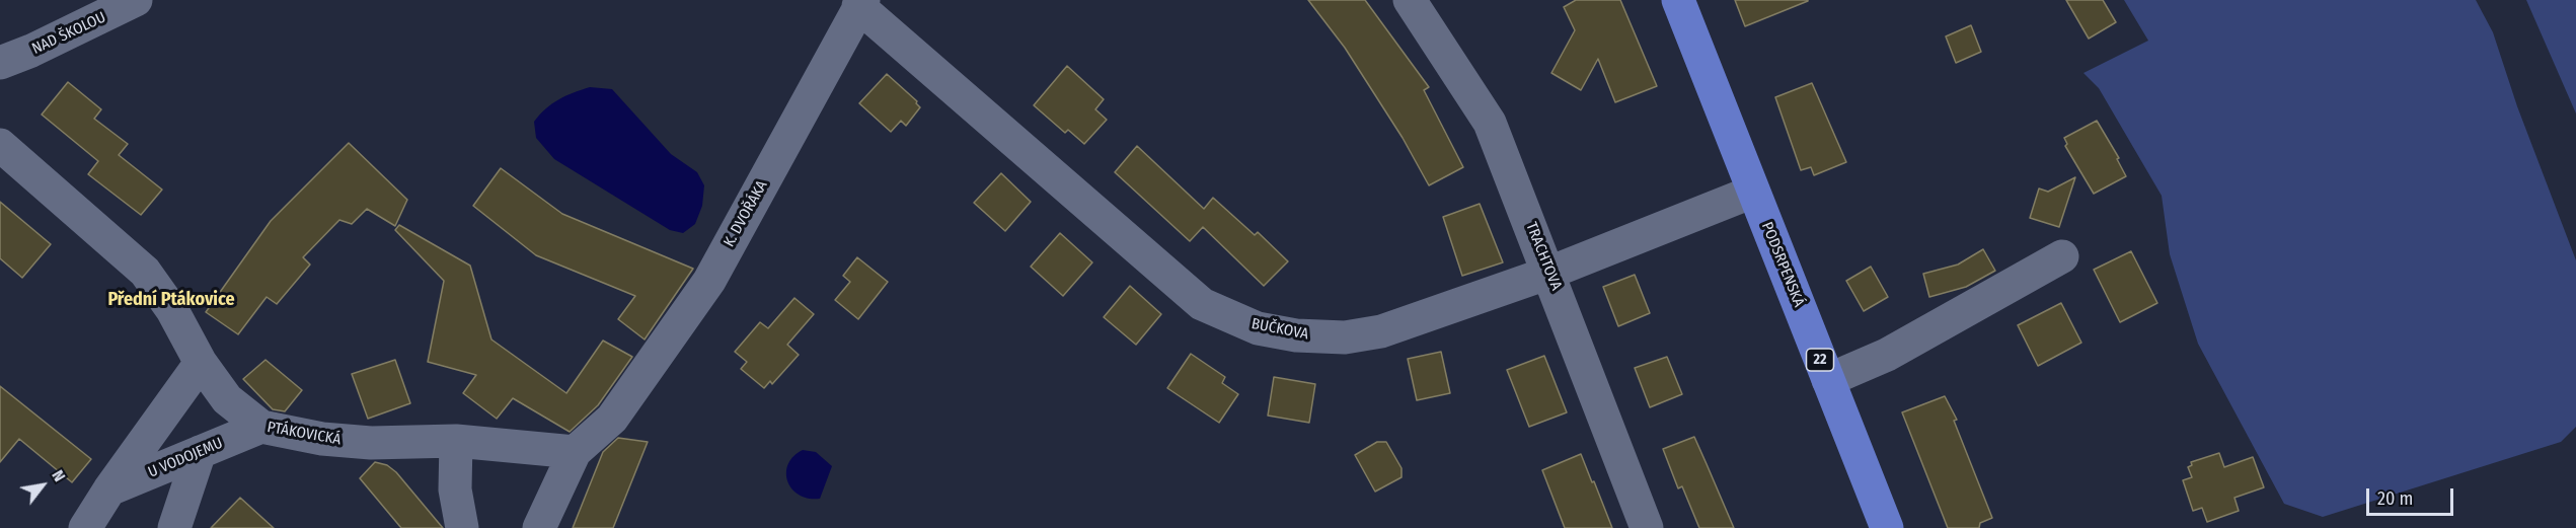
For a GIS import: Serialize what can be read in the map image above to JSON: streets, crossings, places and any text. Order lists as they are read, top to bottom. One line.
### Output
{"streets":{"main road":["PODSRPENSKÁ","22"],"street":["NAD ŠKOLOU","K. DVOŘÁKA","TRACHTOVA","BUČKOVA","PTÁKOVICKÁ","U VODOJEMU"]},"crossings":[["K. DVOŘÁKA","BUČKOVA"],["K. DVOŘÁKA","PTÁKOVICKÁ"],["TRACHTOVA","BUČKOVA"],["PODSRPENSKÁ","BUČKOVA"],["PTÁKOVICKÁ","U VODOJEMU"]],"districts":["Přední Ptákovice"],"scale_bar":"20 m","north":"top right"}
